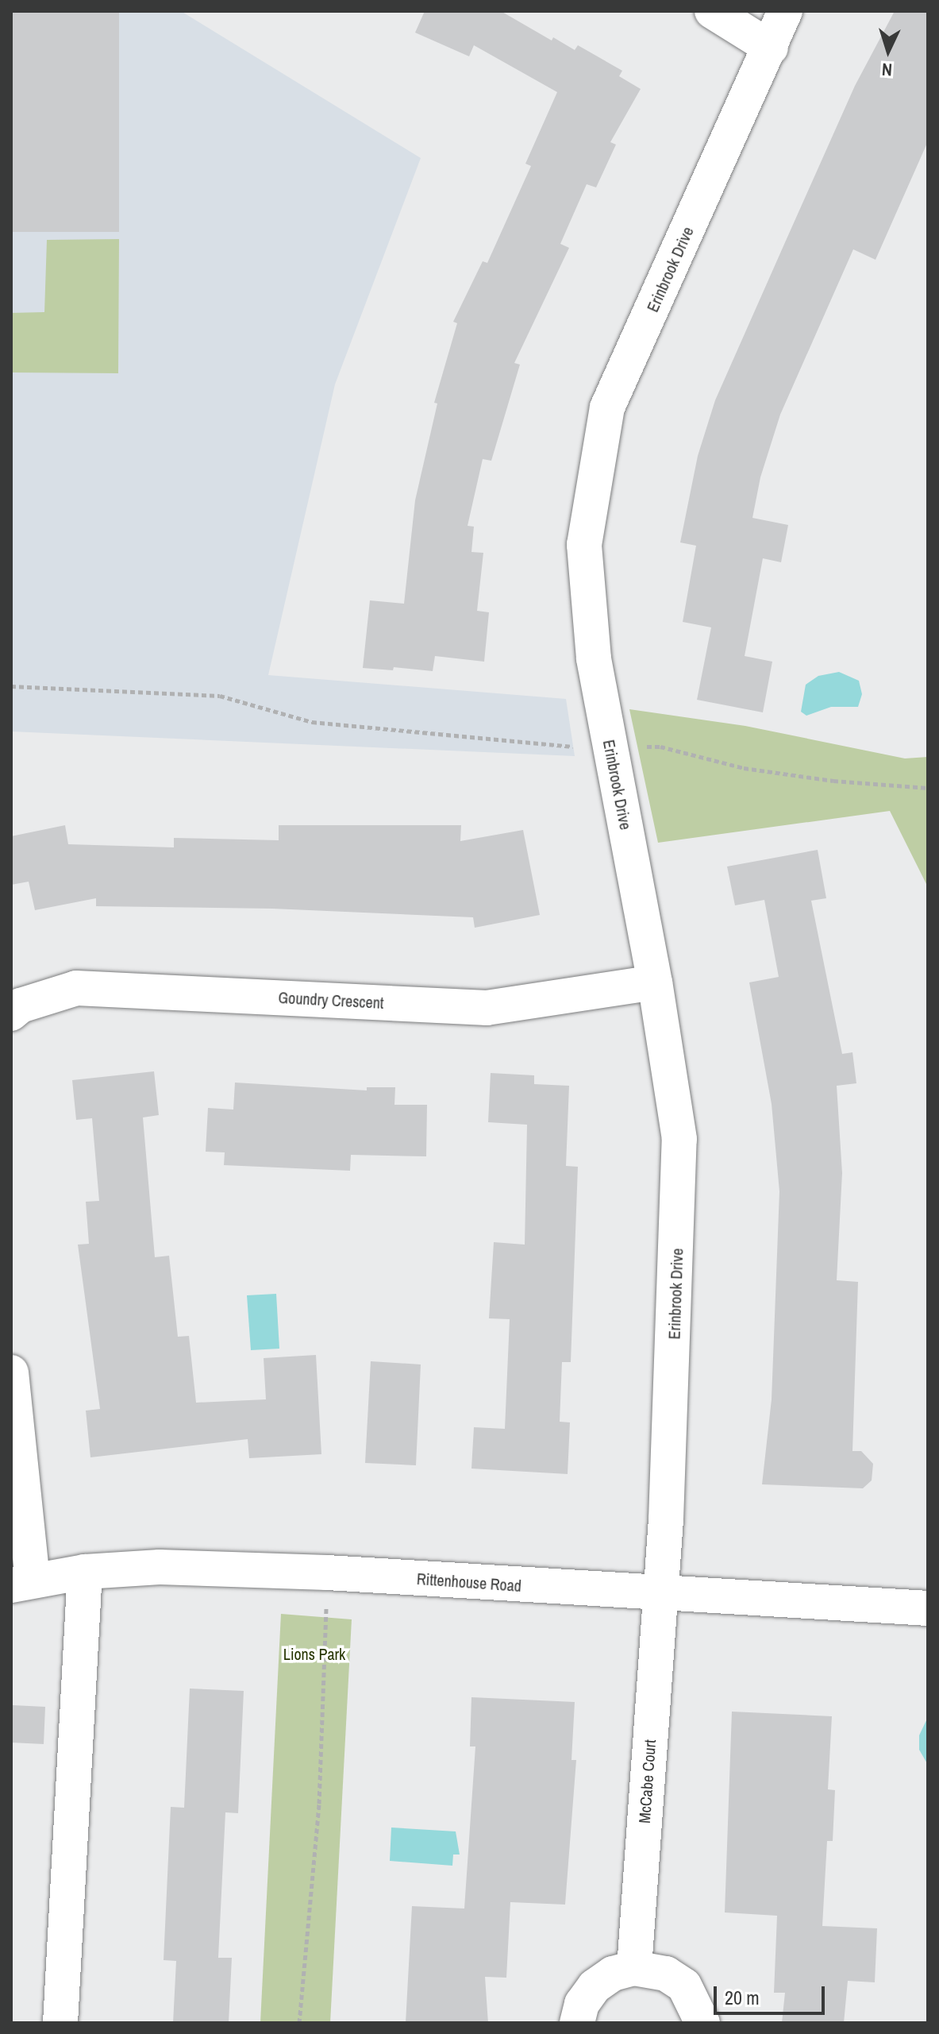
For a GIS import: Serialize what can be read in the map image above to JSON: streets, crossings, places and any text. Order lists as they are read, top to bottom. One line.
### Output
{"streets":{"street":["Erinbrook Drive","Goundry Crescent","Rittenhouse Road","McCabe Court"]},"crossings":[["Erinbrook Drive","Goundry Crescent"],["Erinbrook Drive","Rittenhouse Road"],["Erinbrook Drive","McCabe Court"],["Rittenhouse Road","McCabe Court"]],"parks":["Lions Park"],"scale_bar":"20 m","north":"bottom"}
